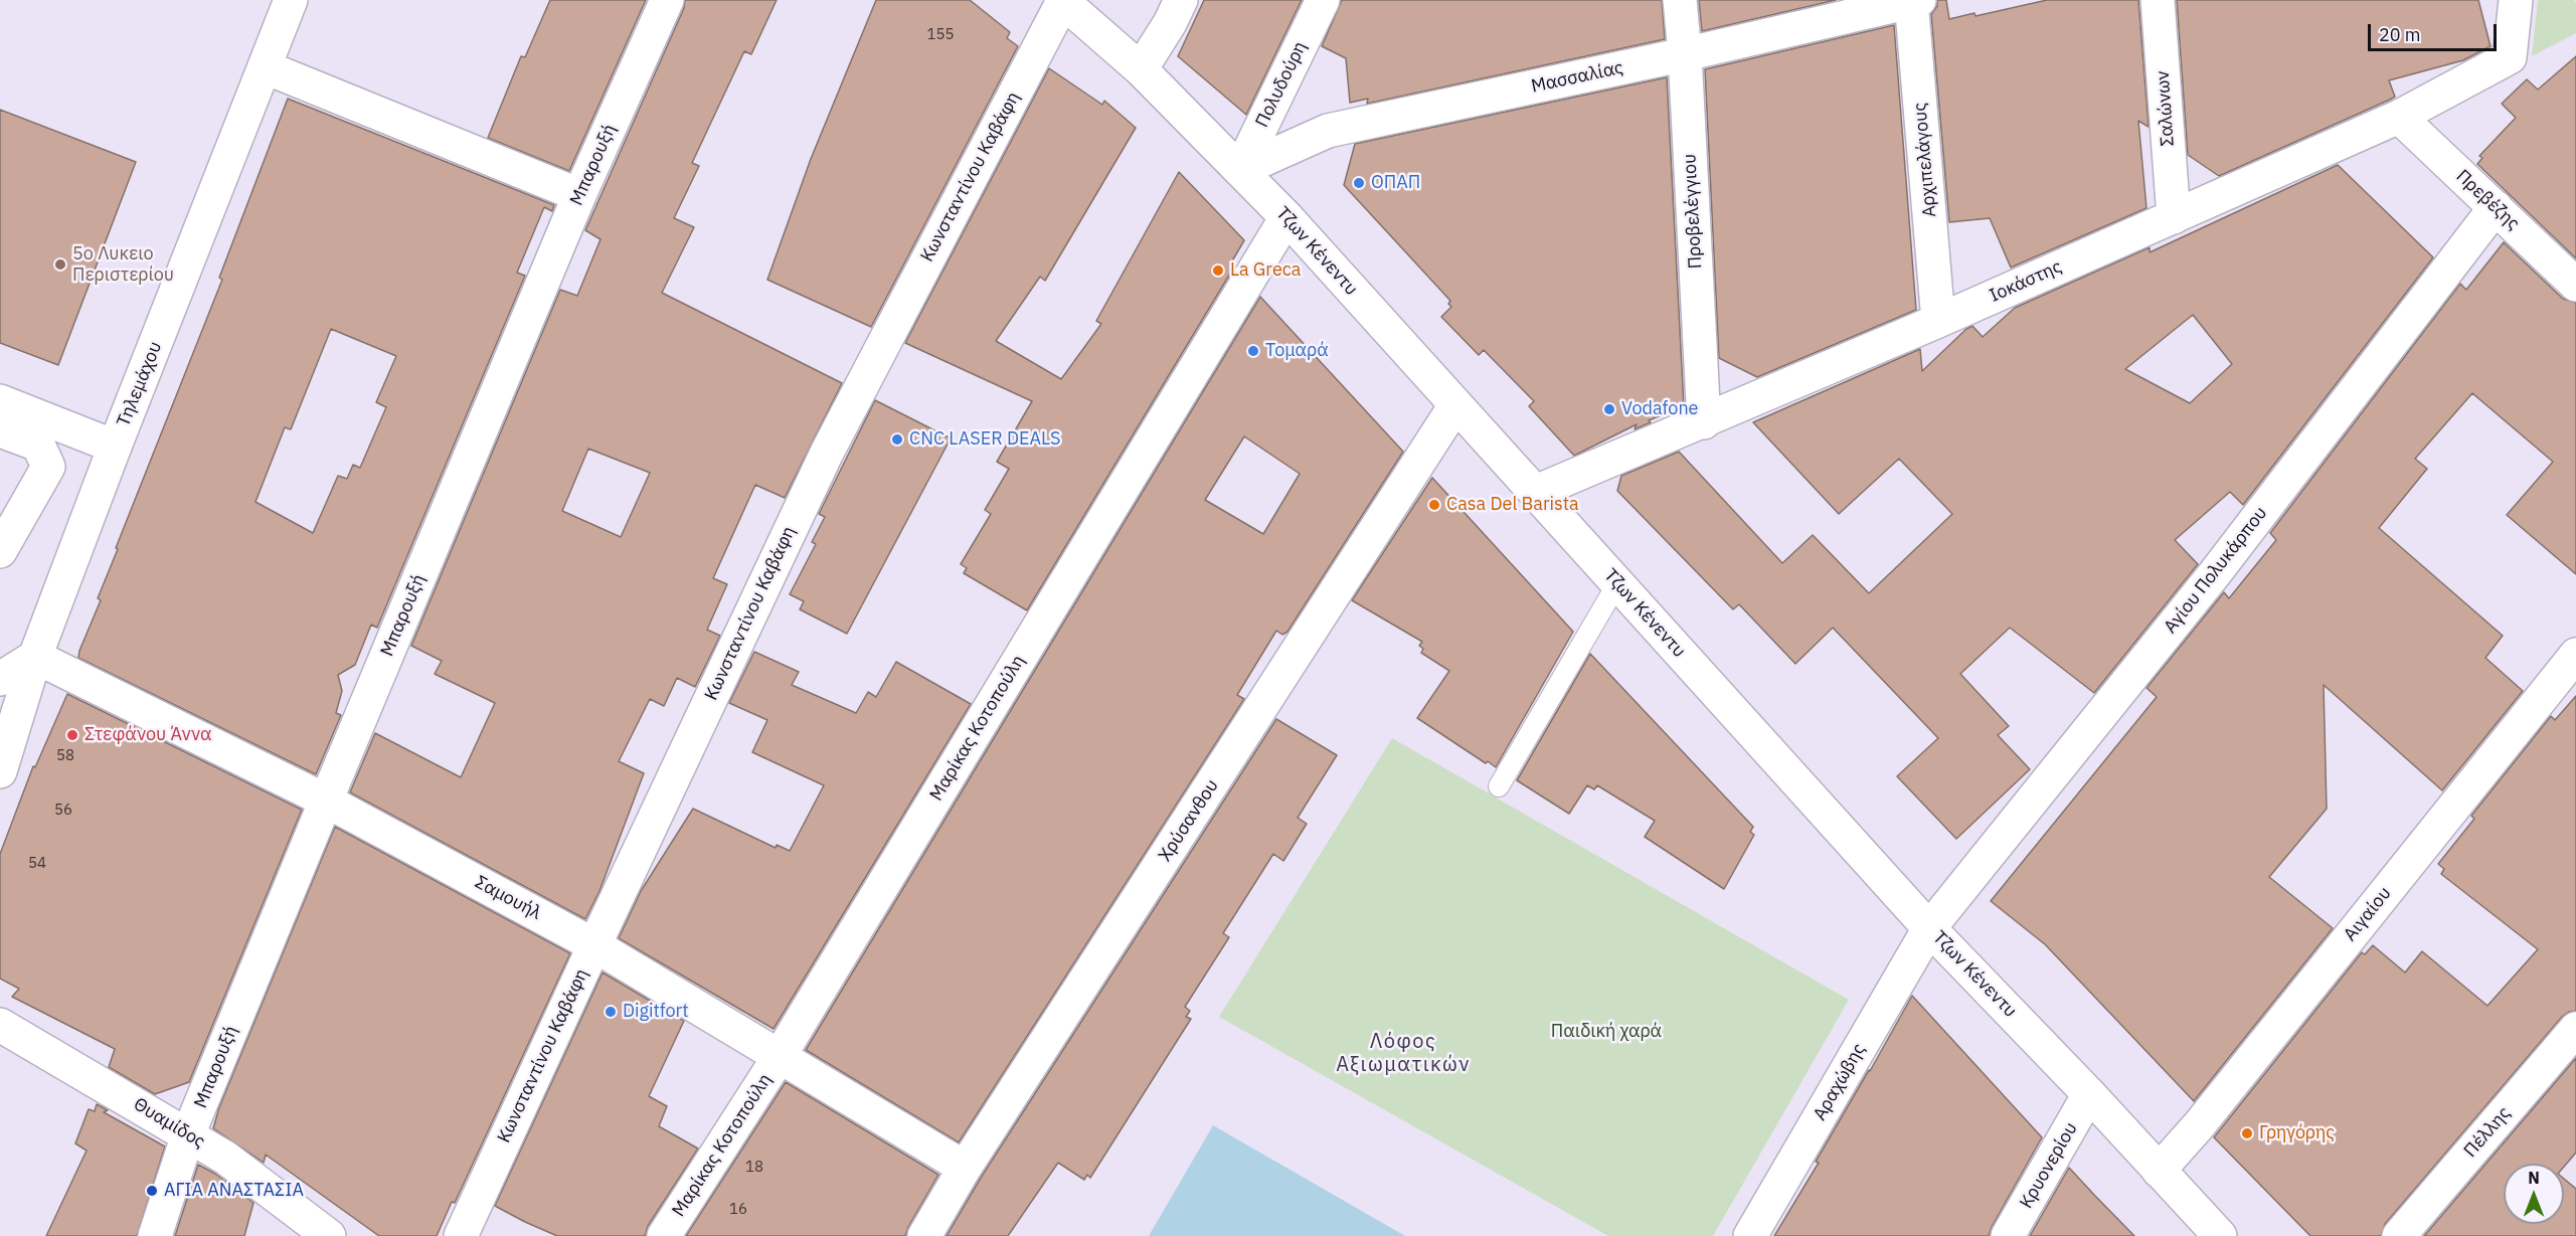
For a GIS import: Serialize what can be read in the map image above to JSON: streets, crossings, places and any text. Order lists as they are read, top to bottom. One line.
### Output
{"streets":{"street":["Μασσαλίας","Πολυδούρη","Σαλώνων","Αρχιπελάγους","Μπαρουξή","Κωνσταντίνου Καβάφη","Πρεβέζης","Προβελέγγιου","Τζων Κένεντυ","Ιοκάστης","Τηλεμάχου","Αγίου Πολυκάρπου","Μαρίκας Κοτοπούλη","Χρύσανθου","Σαμουήλ","Αιγαίου","Αραχώβης","Θυαμίδος","Πέλλης","Κρυονερίου"]},"crossings":[["Μασσαλίας","Πολυδούρη"],["Μασσαλίας","Αρχιπελάγους"],["Μασσαλίας","Προβελέγγιου"],["Μασσαλίας","Τζων Κένεντυ"],["Πολυδούρη","Τζων Κένεντυ"],["Σαλώνων","Ιοκάστης"],["Αρχιπελάγους","Ιοκάστης"],["Μπαρουξή","Σαμουήλ"],["Μπαρουξή","Θυαμίδος"],["Κωνσταντίνου Καβάφη","Τζων Κένεντυ"],["Κωνσταντίνου Καβάφη","Σαμουήλ"],["Πρεβέζης","Ιοκάστης"],["Πρεβέζης","Αγίου Πολυκάρπου"],["Προβελέγγιου","Ιοκάστης"],["Τζων Κένεντυ","Ιοκάστης"],["Τζων Κένεντυ","Αγίου Πολυκάρπου"],["Τζων Κένεντυ","Μαρίκας Κοτοπούλη"],["Τζων Κένεντυ","Χρύσανθου"],["Τζων Κένεντυ","Αιγαίου"],["Τζων Κένεντυ","Αραχώβης"],["Τζων Κένεντυ","Κρυονερίου"],["Τηλεμάχου","Σαμουήλ"],["Αγίου Πολυκάρπου","Αραχώβης"],["Μαρίκας Κοτοπούλη","Σαμουήλ"],["Χρύσανθου","Σαμουήλ"]],"districts":["Λόφος Αξιωματικών"],"parks":["Παιδική χαρά"],"places":["ΟΠΑΠ","5ο Λυκειο Περιστερίου","La Greca","Τομαρά","Vodafone","CNC LASER DEALS","Casa Del Barista","Στεφάνου Άννα","Digitfort","Γρηγόρης","ΑΓΙΑ ΑΝΑΣΤΑΣΙΑ"],"house_numbers":["155","58","56","54","18","16"],"scale_bar":"20 m","north":"top"}
